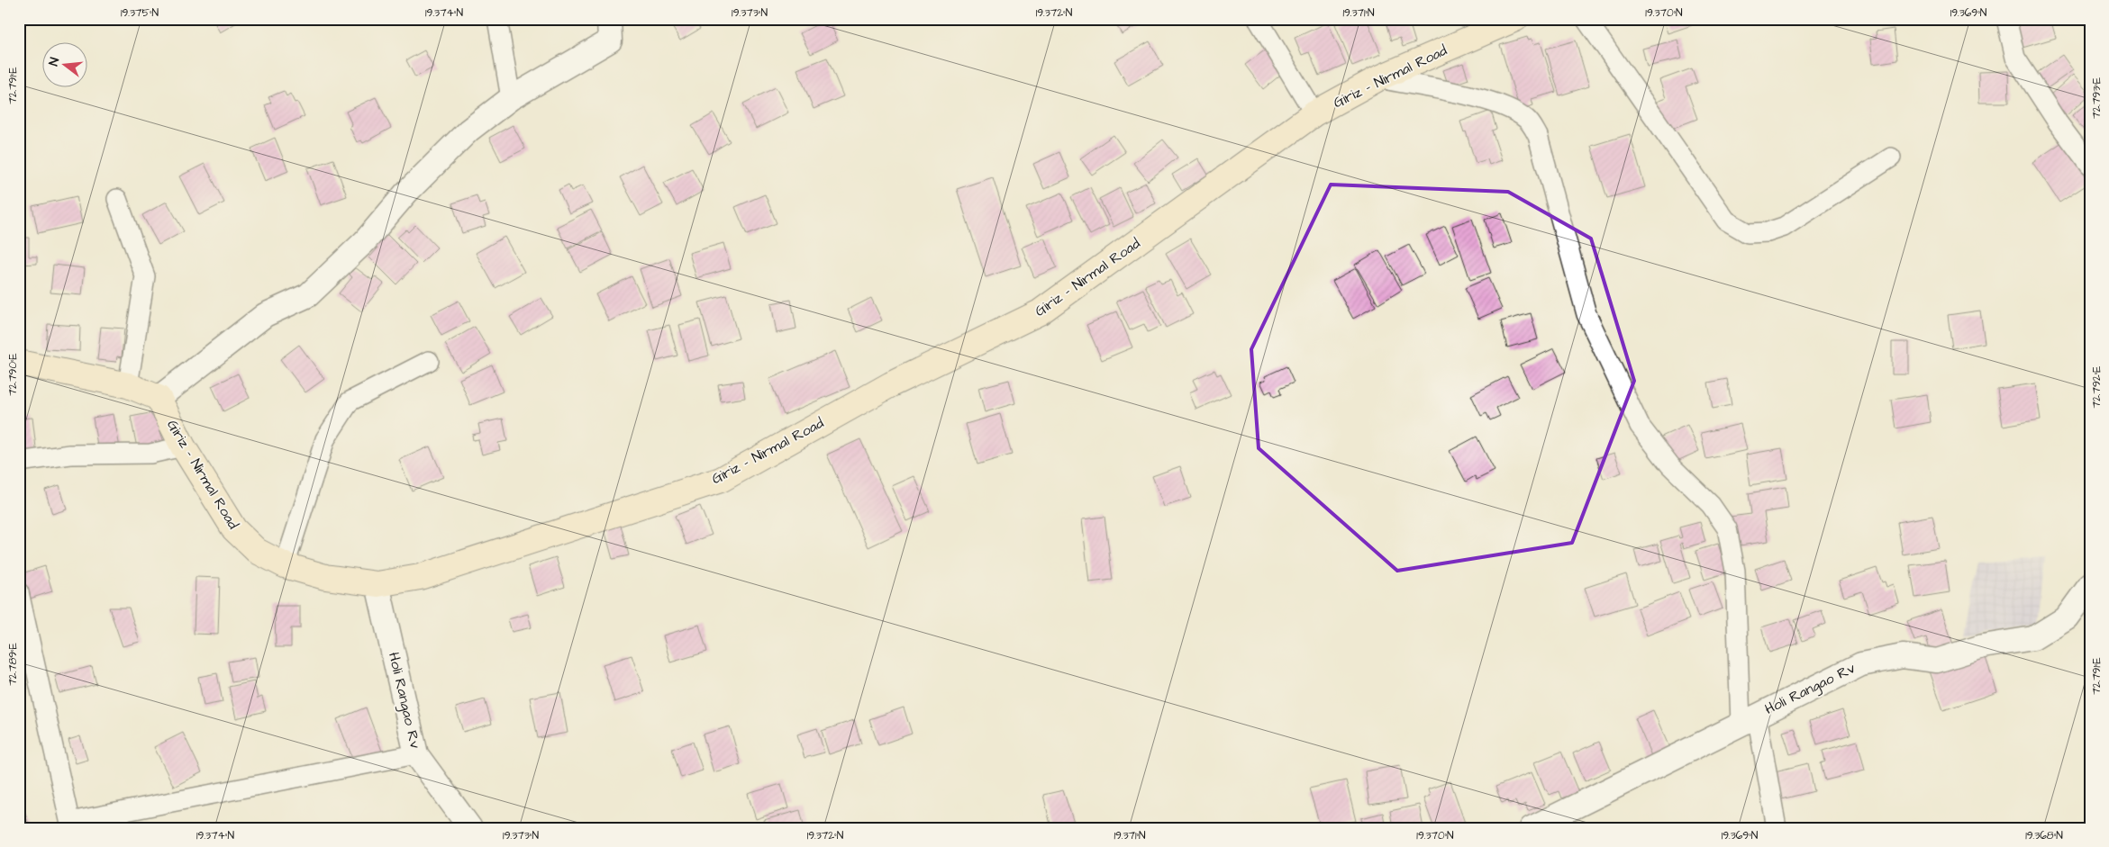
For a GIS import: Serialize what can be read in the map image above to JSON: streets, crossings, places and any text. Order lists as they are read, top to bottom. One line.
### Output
{"streets":{"main road":["Giriz - Nirmal Road"],"street":["Holi Rangao Rv"]},"crossings":[["Giriz - Nirmal Road","Holi Rangao Rv"]],"north":"left","coordinates":["19.375°N","19.374°N","19.373°N","19.372°N","19.371°N","19.370°N","19.369°N","72.791°E","72.793°E","72.790°E","72.792°E","72.789°E","19.368°N"]}
